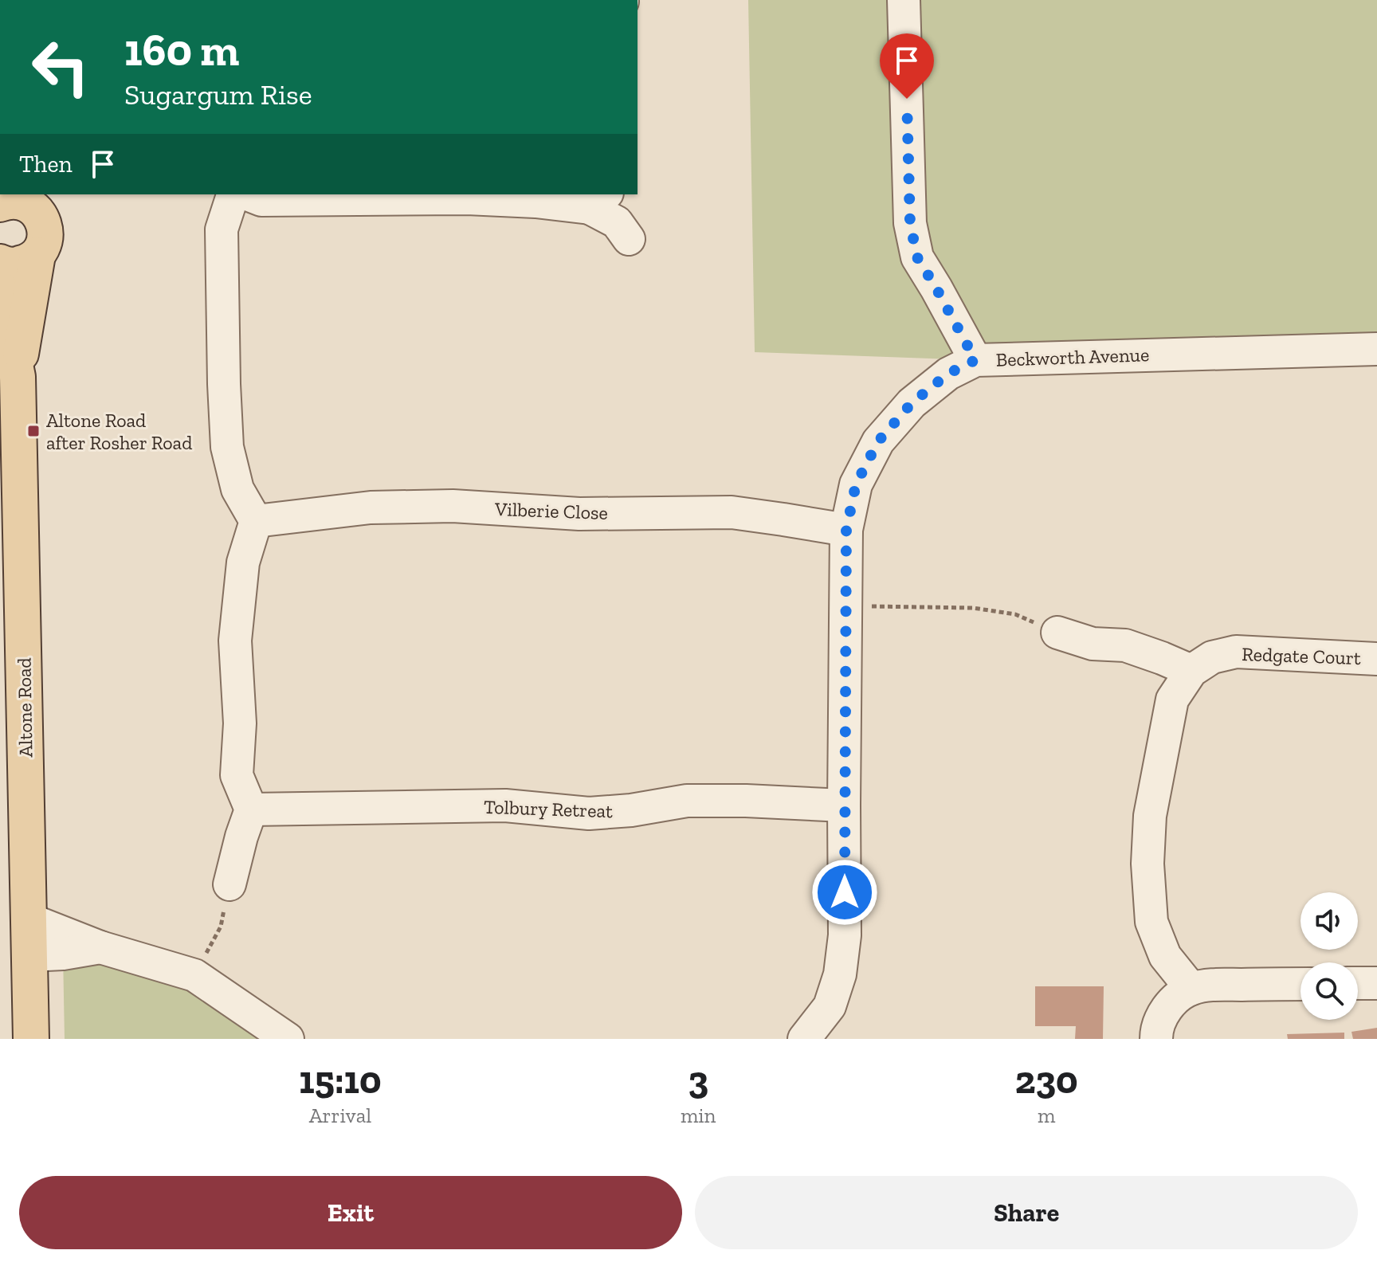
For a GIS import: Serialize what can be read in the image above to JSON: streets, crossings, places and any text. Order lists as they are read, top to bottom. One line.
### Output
{"streets":{"main road":["Altone Road"],"street":["Beckworth Avenue","Vilberie Close","Redgate Court","Tolbury Retreat"]},"crossings":[["Beckworth Avenue","Vilberie Close"],["Beckworth Avenue","Tolbury Retreat"]],"places":{"transit":["Altone Road after Rosher Road"]},"page":{"turn":["160 m","Sugargum Rise"],"then":"Then","eta":["15:10","Arrival","3","min","230","m"],"buttons":["Exit","Share"]}}
